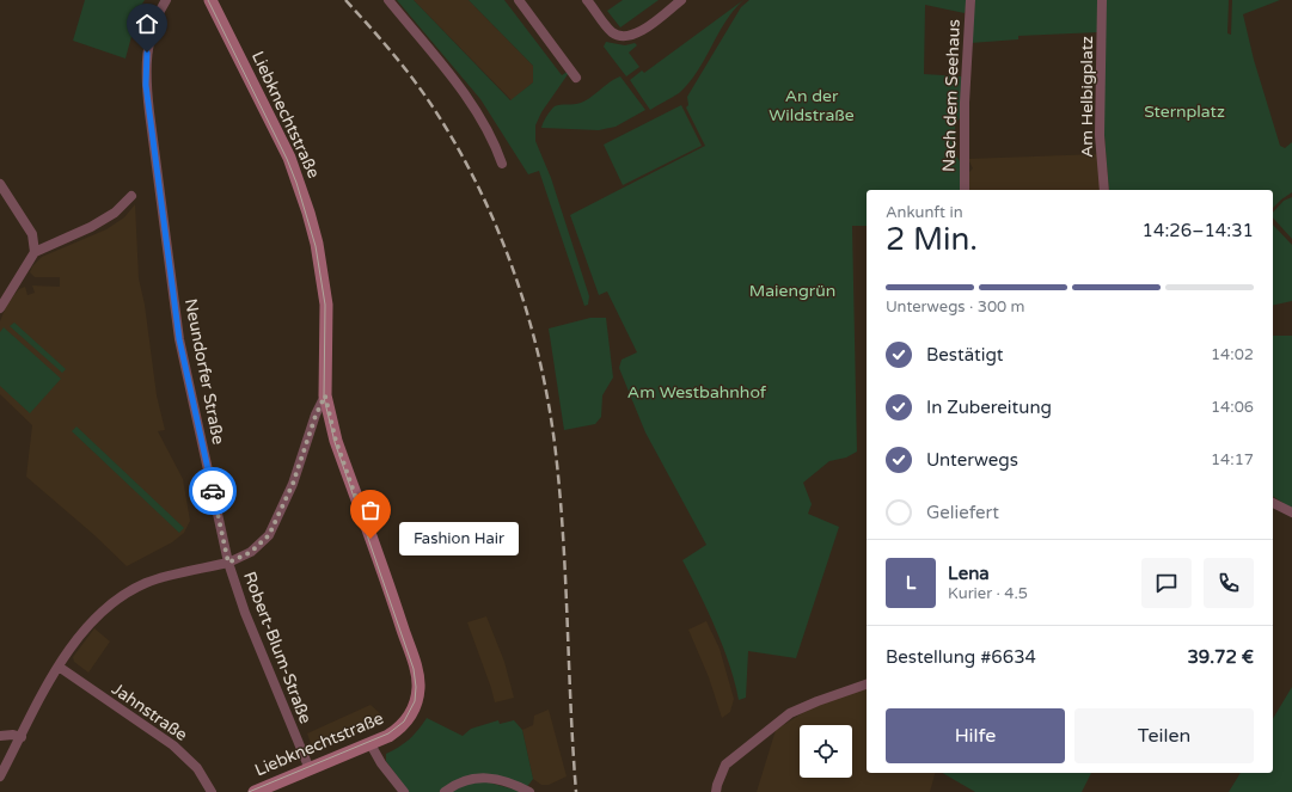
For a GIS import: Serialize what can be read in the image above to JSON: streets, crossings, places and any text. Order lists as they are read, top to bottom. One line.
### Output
{"streets":{"street":["Nach dem Seehaus","Am Helbigplatz","Liebknechtstraße","Neundorfer Straße","Robert-Blum-Straße","Jahnstraße"]},"crossings":[["Liebknechtstraße","Robert-Blum-Straße"],["Neundorfer Straße","Robert-Blum-Straße"]],"parks":["An der Wildstraße","Sternplatz","Maiengrün","Am Westbahnhof"],"places":["Fashion Hair"],"page":{"heading":["2 Min.","Ankunft in","14:26–14:31"],"panel":["Lena","Kurier · 4.5","Bestellung #6634","39.72 €"],"bar":"Unterwegs · 300 m","list":[["Bestätigt","14:02"],["In Zubereitung","14:06"],["Unterwegs","14:17"],"Geliefert"],"bubble":"Fashion Hair","round":"L","buttons":["Hilfe","Teilen"]}}
